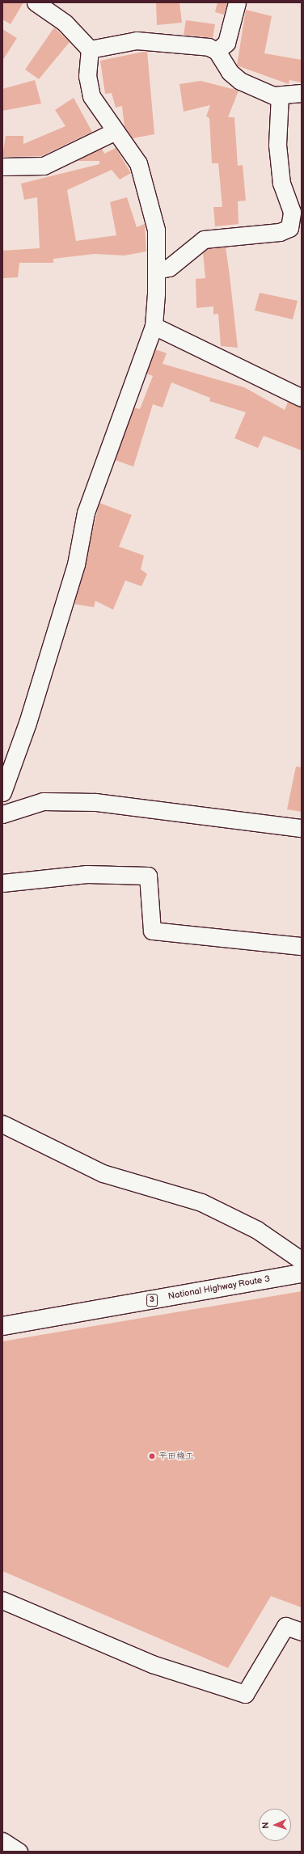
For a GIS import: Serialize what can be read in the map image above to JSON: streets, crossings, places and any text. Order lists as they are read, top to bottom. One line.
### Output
{"streets":{"highway":["National Highway Route 3","3"]},"places":["平田機工"],"north":"left"}
